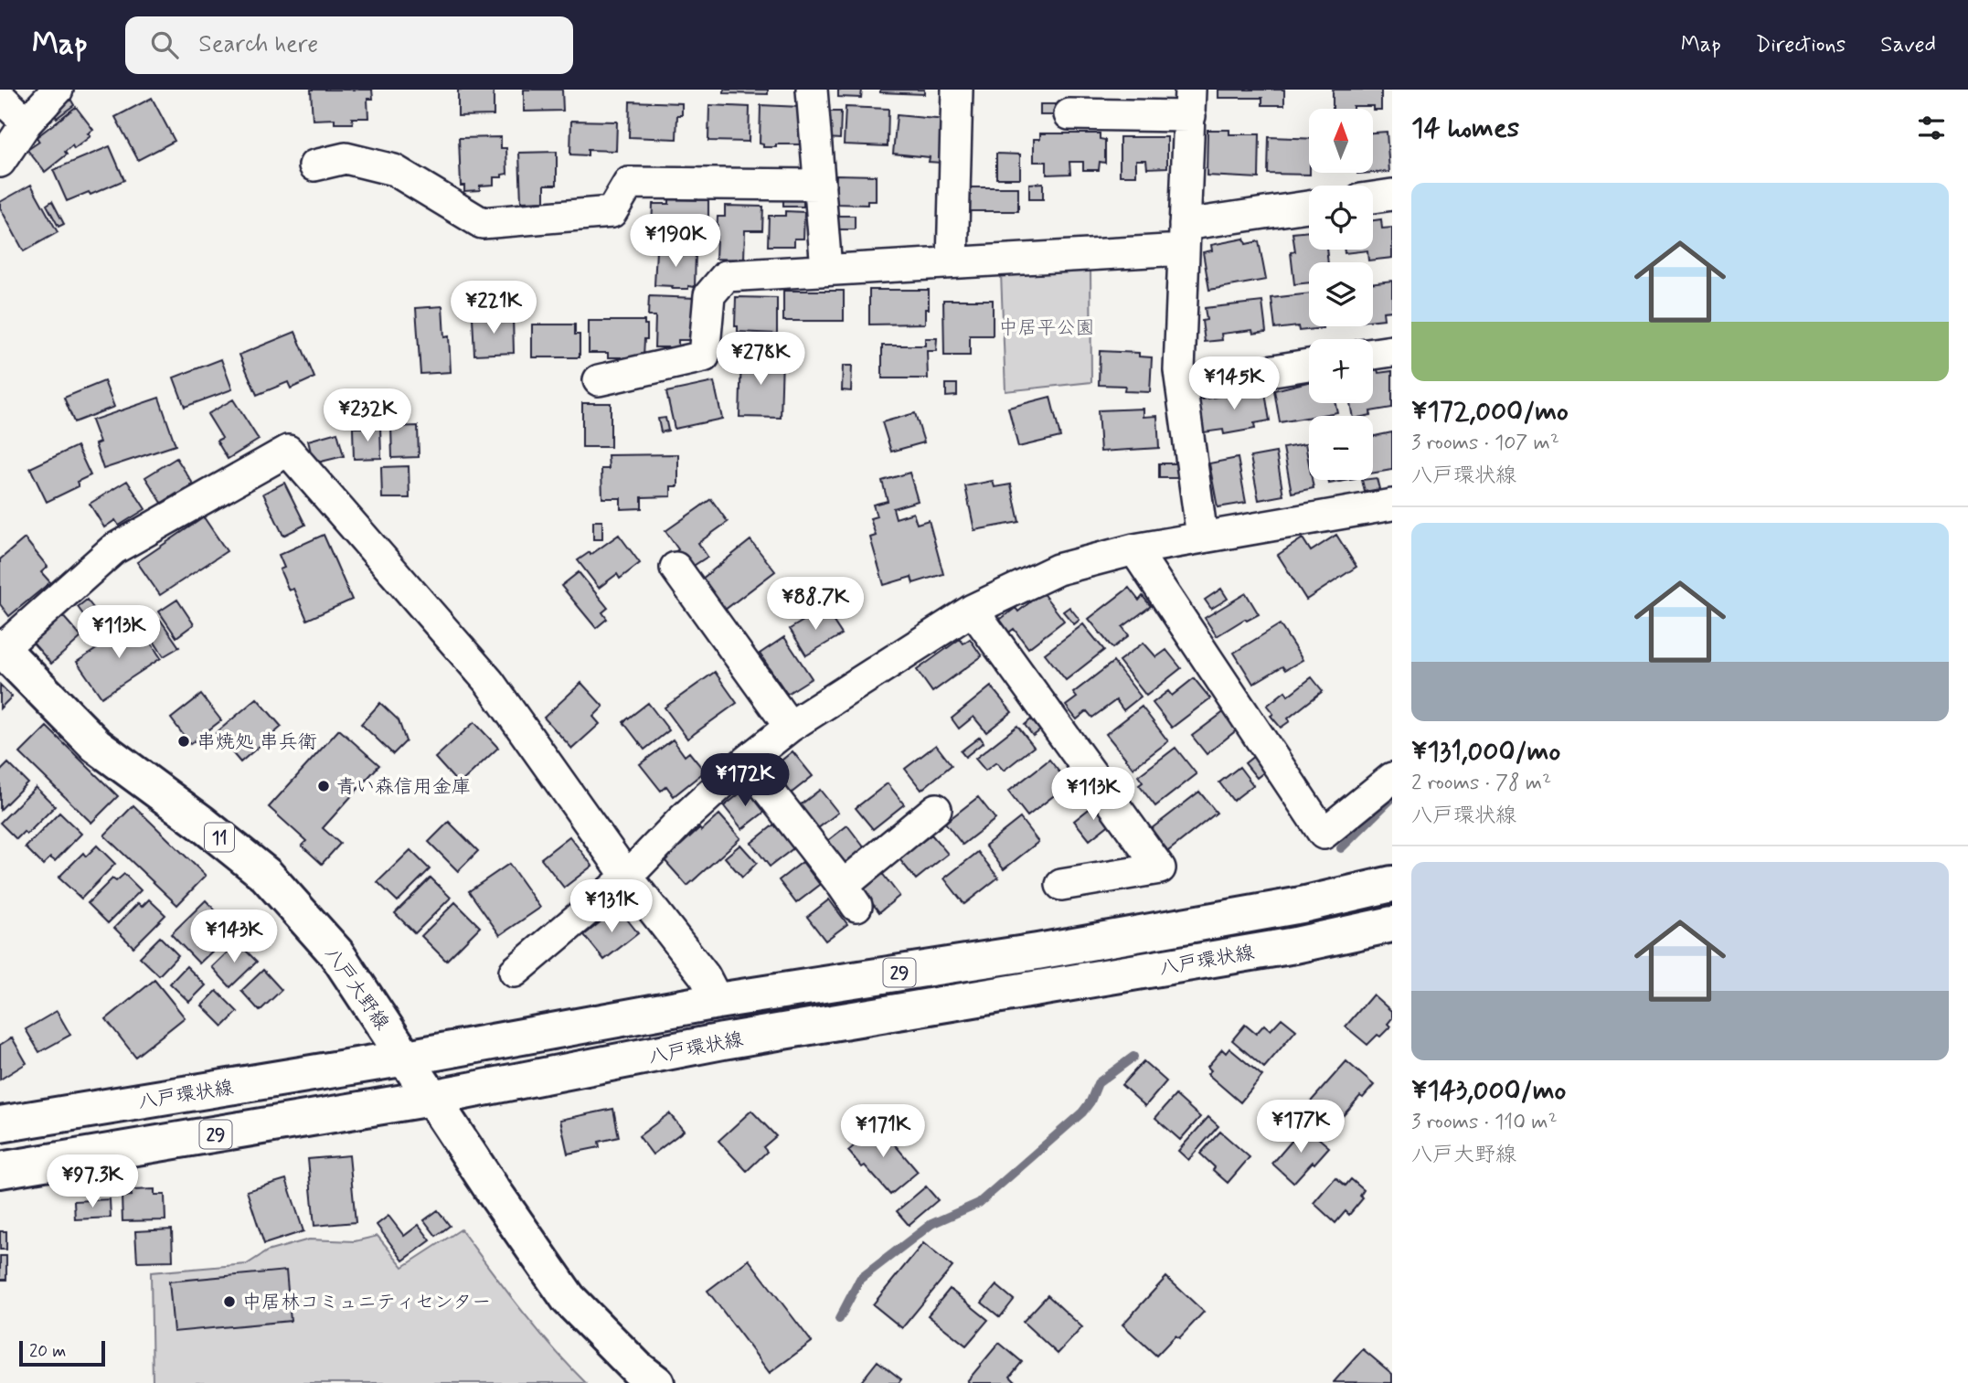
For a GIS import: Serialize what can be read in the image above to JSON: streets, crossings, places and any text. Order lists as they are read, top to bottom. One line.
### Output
{"streets":{"main road":["11","八戸環状線","29","八戸大野線"]},"crossings":[["八戸環状線","八戸大野線"]],"parks":["中居平公園"],"places":["串焼処 串兵衛","青い森信用金庫","中居林コミュニティセンター"],"scale_bar":"20 m","north":"top","page":{"header":"Map","search":"Search here","nav":["Map","Directions","Saved"],"heading":"14 homes","map_buttons":["+","−"],"list":[{"name":"¥172,000/mo","note":"3 rooms · 107 m² · 八戸環状線"},{"name":"¥131,000/mo","note":"2 rooms · 78 m² · 八戸環状線"},{"name":"¥143,000/mo","note":"3 rooms · 110 m² · 八戸大野線"}],"price":["¥190K","¥221K","¥278K","¥145K","¥232K","¥88.7K","¥113K","¥172K","¥113K","¥131K","¥143K","¥177K","¥171K","¥97.3K"],"scale":"20 m"}}
